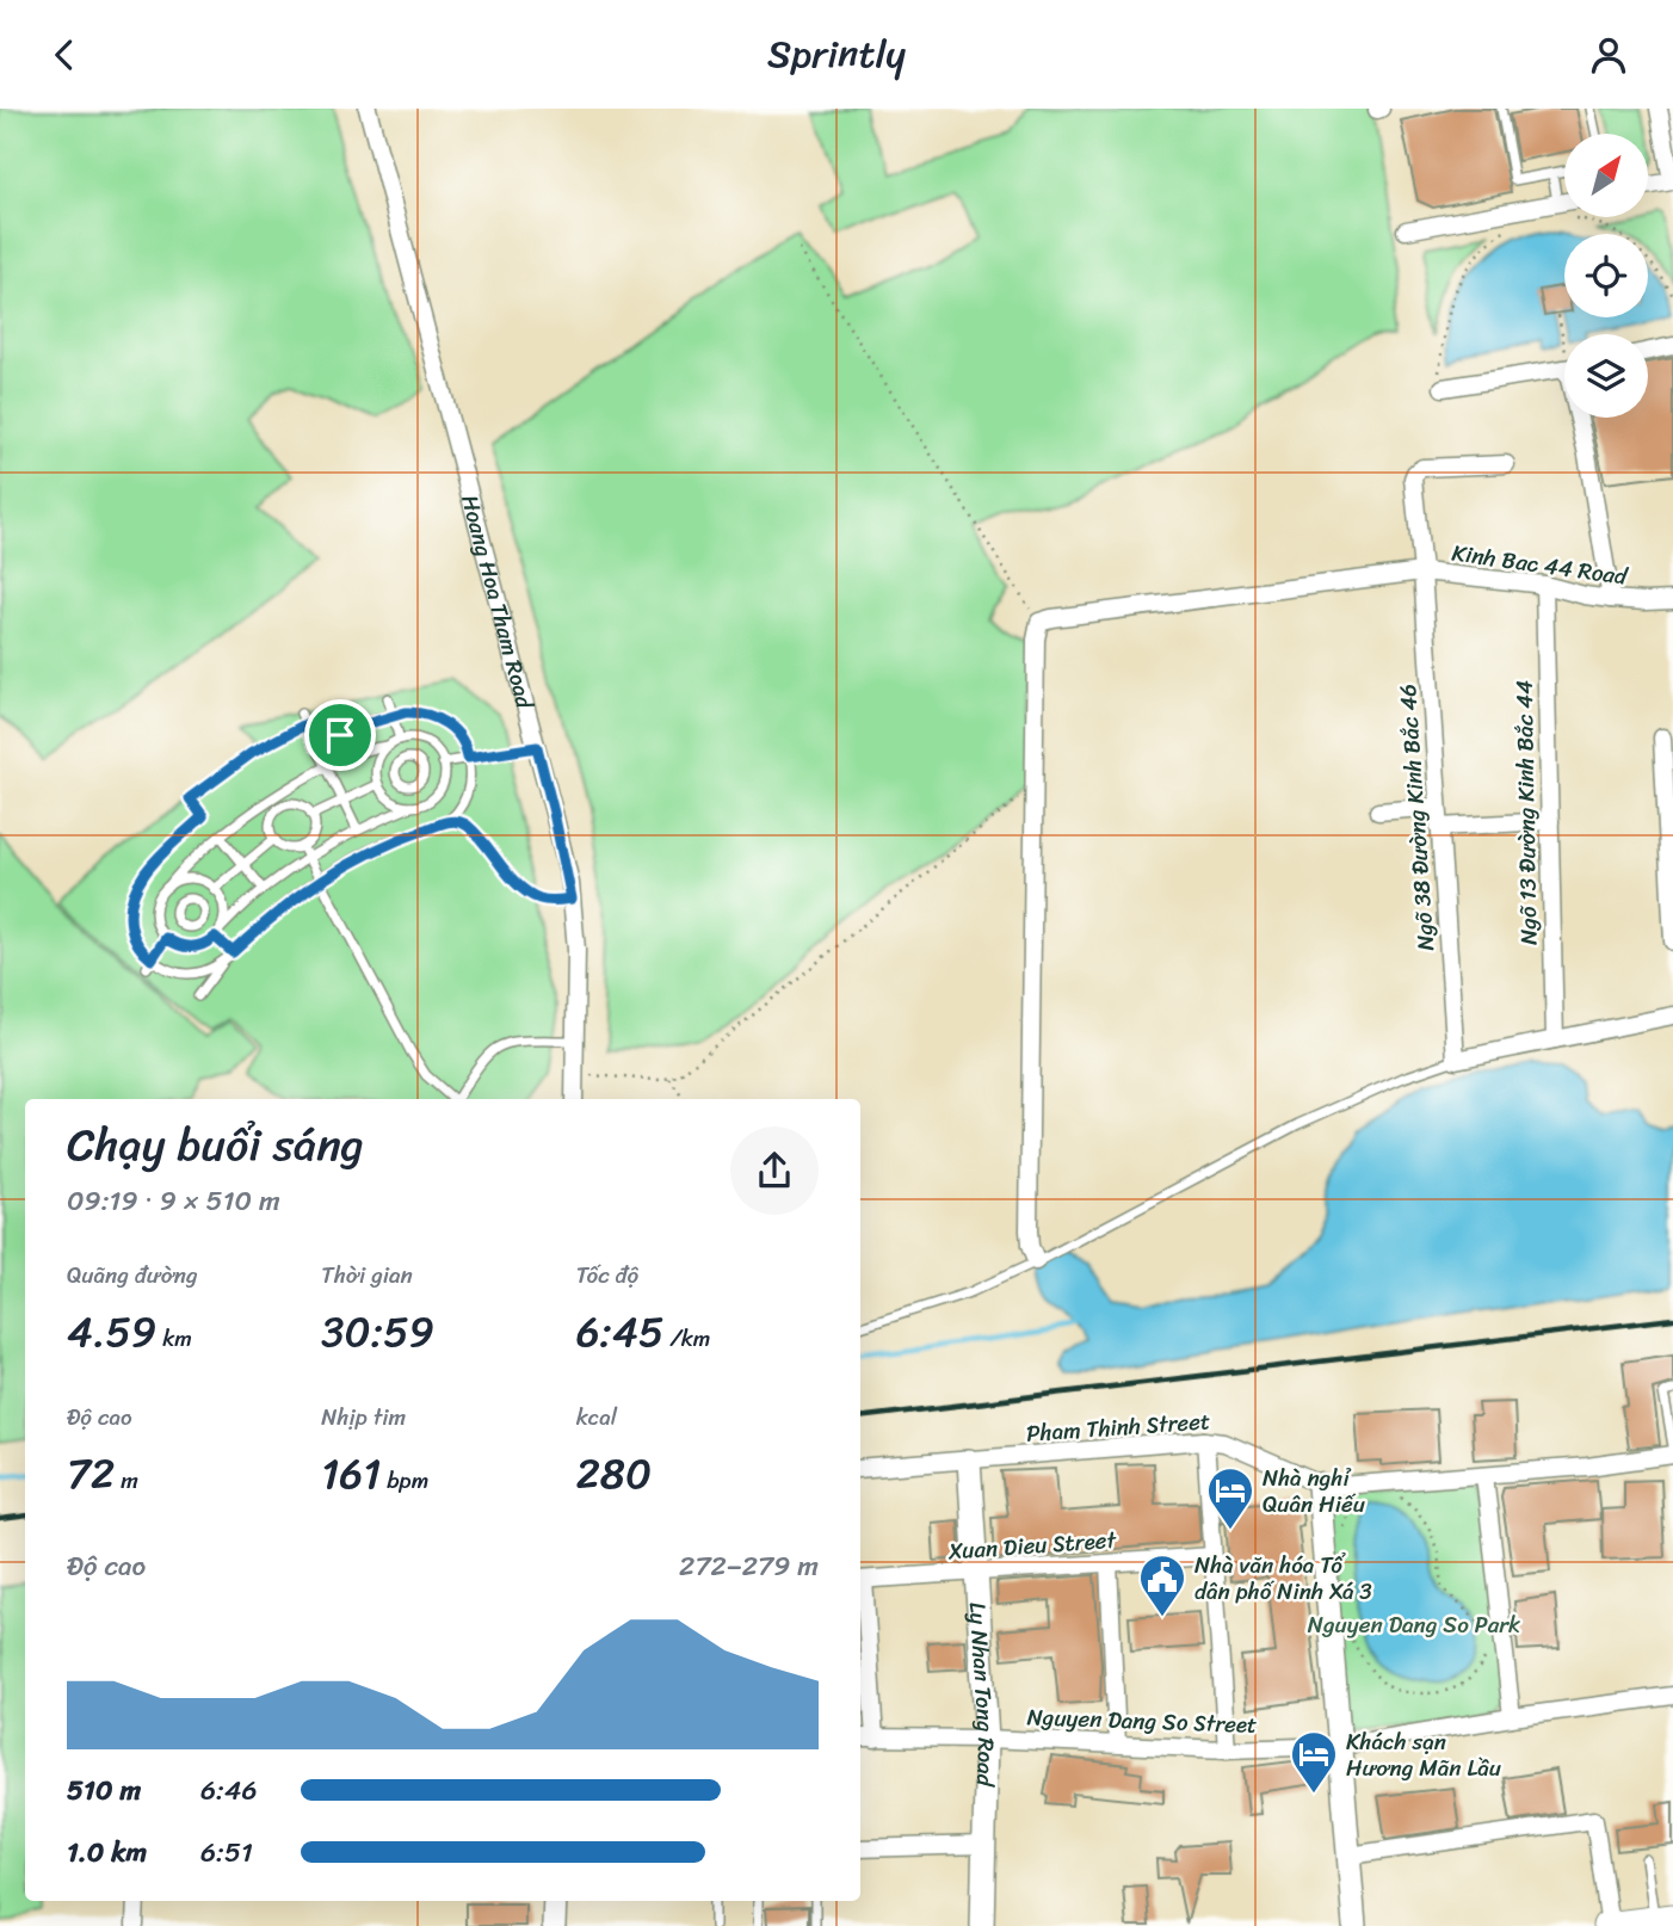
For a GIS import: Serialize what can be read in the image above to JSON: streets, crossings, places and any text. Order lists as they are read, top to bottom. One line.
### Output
{"streets":{"street":["Kinh Bac 44 Road","Hoang Hoa Tham Road","Ngõ 13 Đường Kinh Bắc 44","Ngõ 38 Đường Kinh Bắc 46","Pham Thinh Street","Xuan Dieu Street","Ly Nhan Tong Road","Nguyen Dang So Street"]},"crossings":[["Kinh Bac 44 Road","Ngõ 13 Đường Kinh Bắc 44"],["Kinh Bac 44 Road","Ngõ 38 Đường Kinh Bắc 46"],["Pham Thinh Street","Ly Nhan Tong Road"],["Xuan Dieu Street","Ly Nhan Tong Road"],["Ly Nhan Tong Road","Nguyen Dang So Street"]],"parks":["Nguyen Dang So Park"],"places":{"hotel":["Nhà nghỉ Quân Hiếu","Khách sạn Hương Mãn Lầu"],"public building":["Nhà văn hóa Tổ dân phố Ninh Xá 3"]},"north":"top right","page":{"header":"Sprintly","heading":["Chạy buổi sáng","09:19 · 9 × 510 m"],"stats":[["Quãng đường","4.59 km"],["Thời gian","30:59"],["Tốc độ","6:45 /km"],["Độ cao","72 m"],["Nhịp tim","161 bpm"],["kcal","280"]],"chart":["Độ cao","272–279 m"],"list":[{"name":"510 m","note":"6:46"},{"name":"1.0 km","note":"6:51"}]}}
